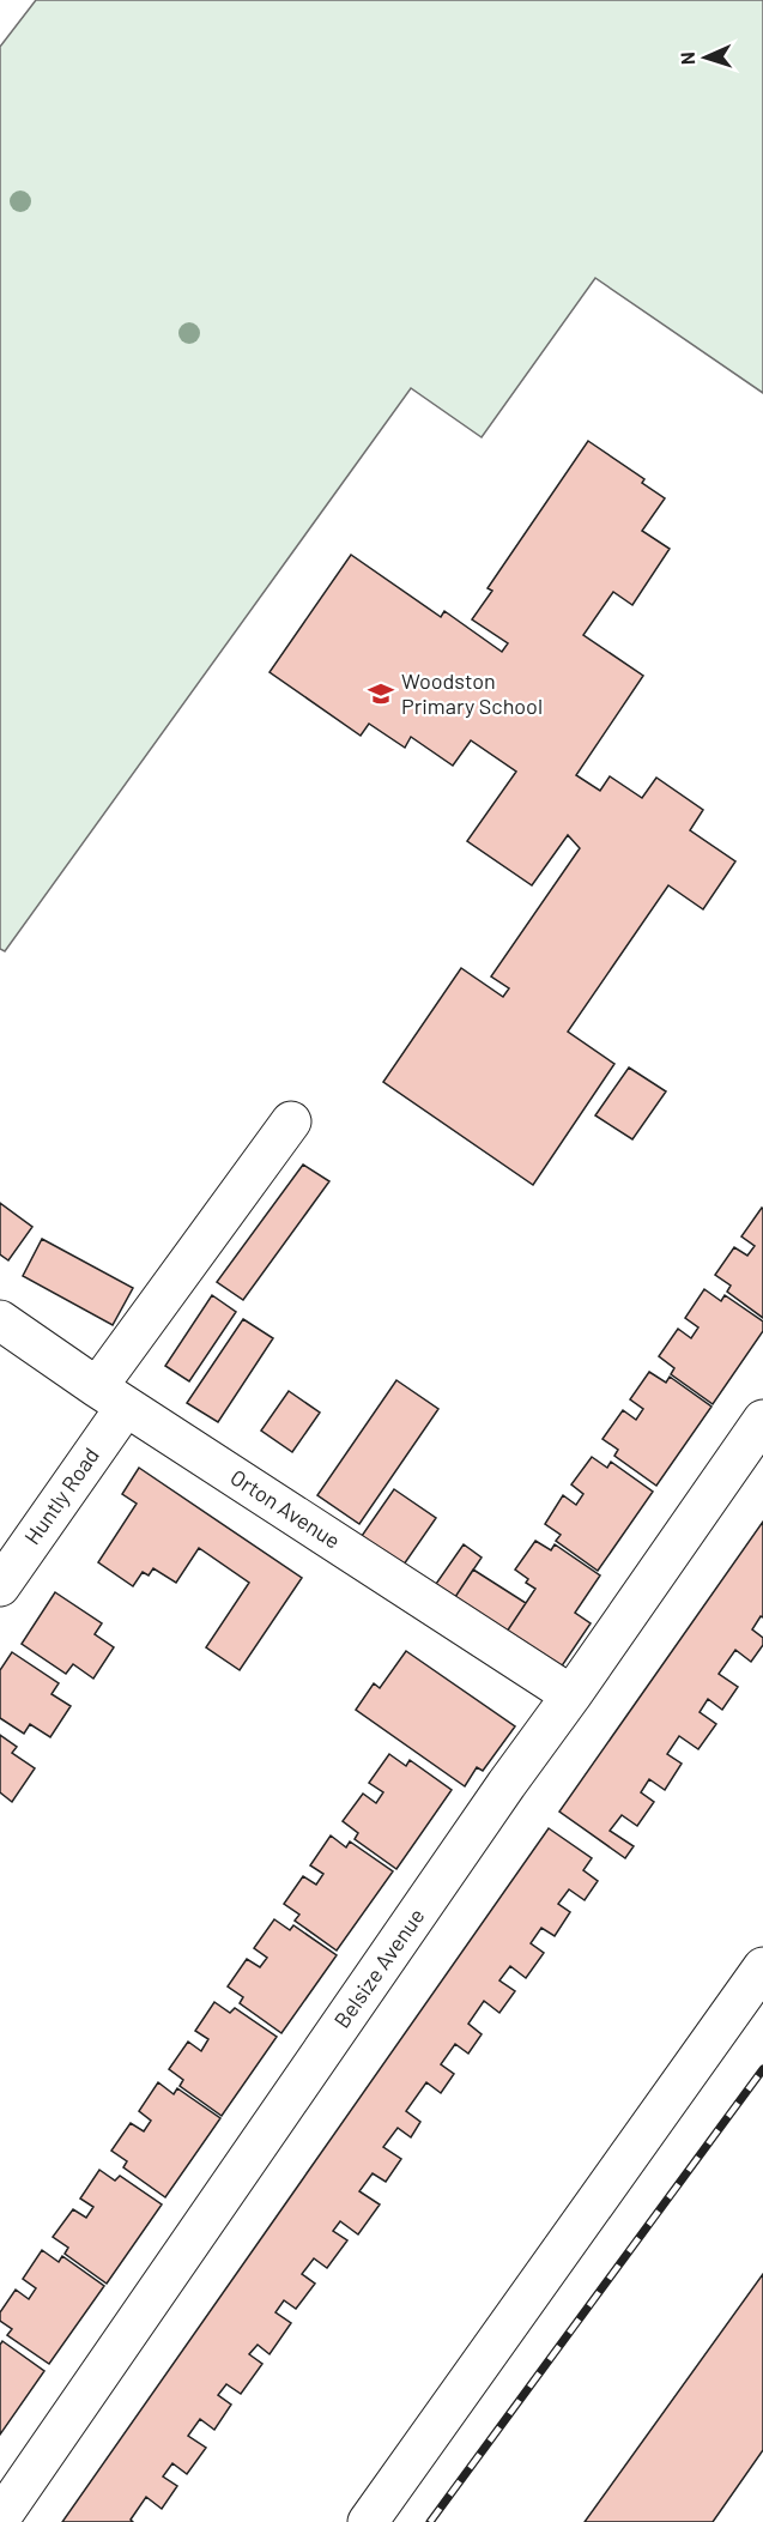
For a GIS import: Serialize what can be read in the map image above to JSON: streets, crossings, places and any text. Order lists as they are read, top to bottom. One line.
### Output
{"streets":{"street":["Huntly Road","Orton Avenue","Belsize Avenue"]},"crossings":[["Huntly Road","Orton Avenue"],["Orton Avenue","Belsize Avenue"]],"places":{"school or university":["Woodston Primary School"]},"north":"left"}
